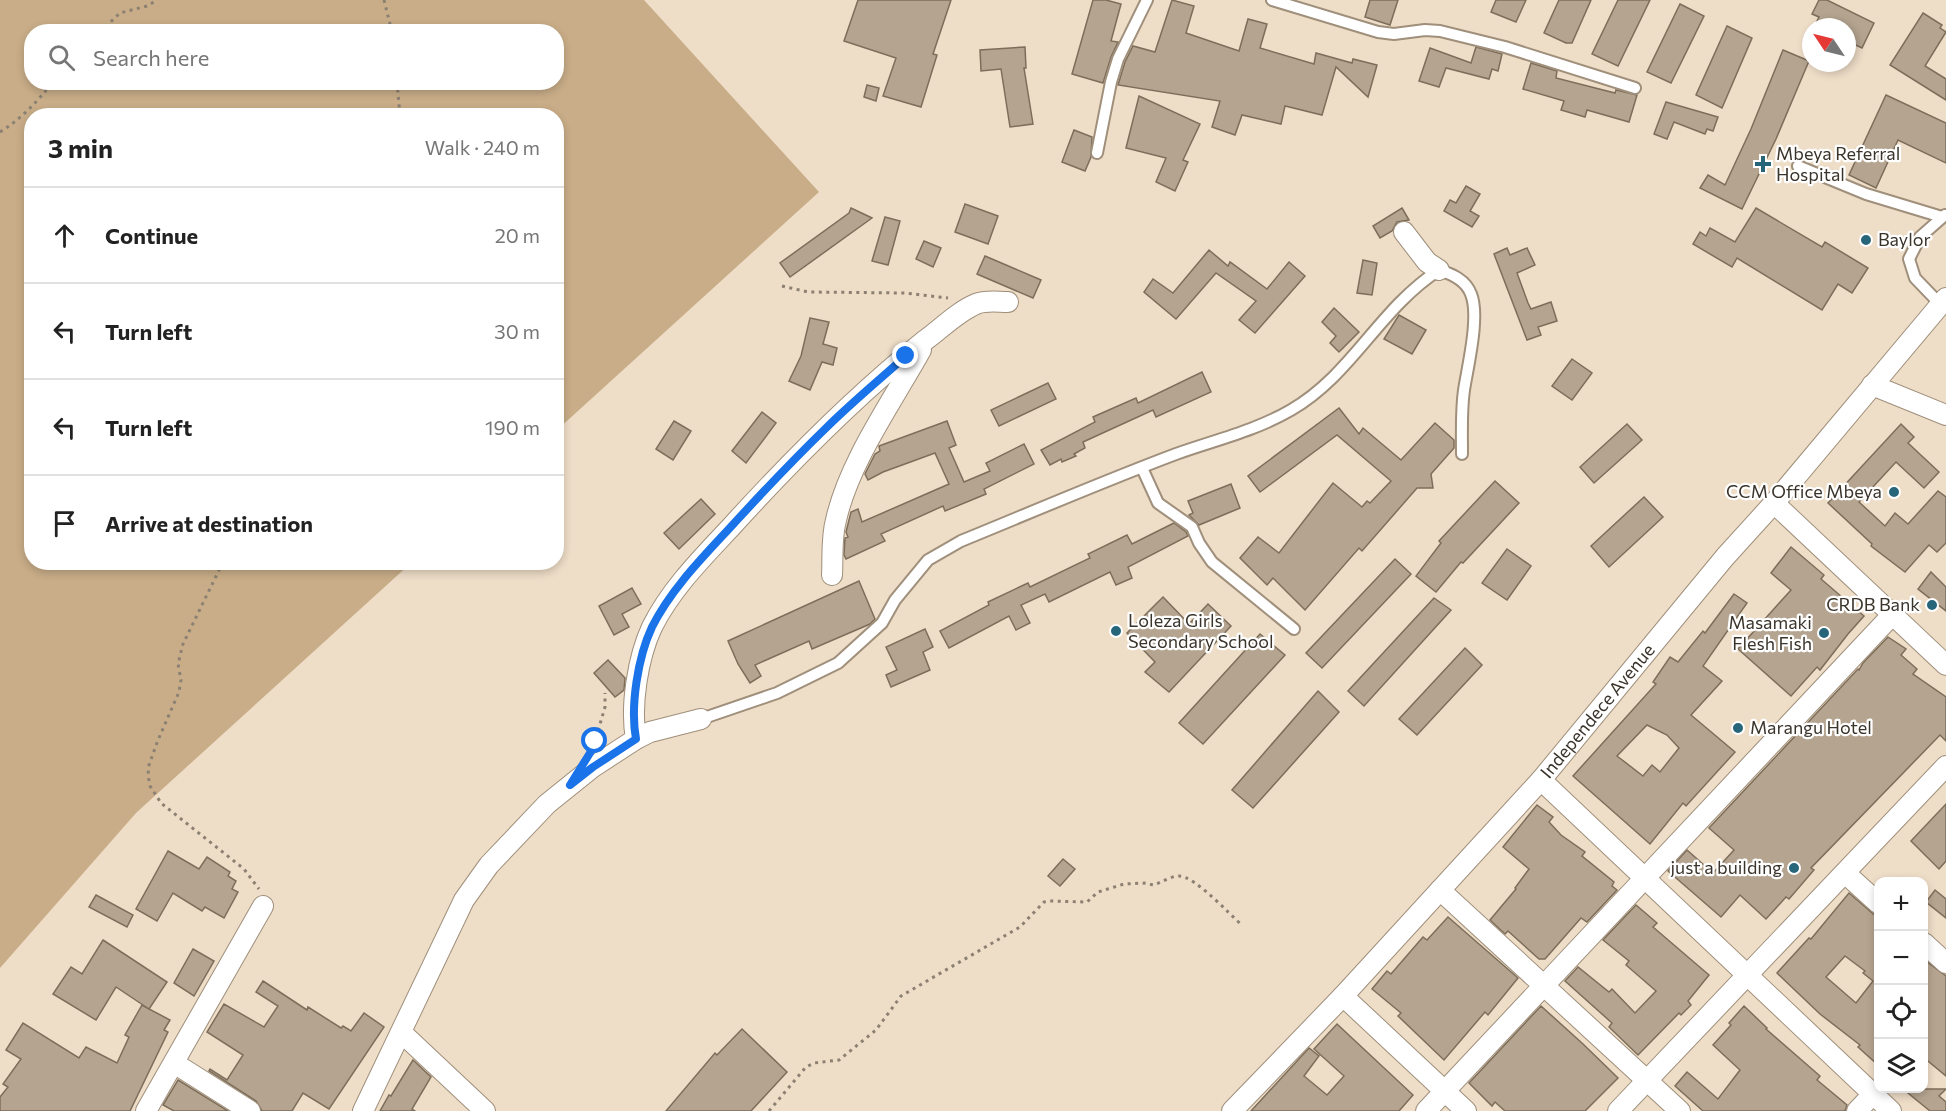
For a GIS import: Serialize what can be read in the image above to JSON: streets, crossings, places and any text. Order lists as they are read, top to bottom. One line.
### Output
{"streets":{"street":["Independece Avenue"]},"places":{"health":["Mbeya Referral Hospital"],"other":["Baylor","CCM Office Mbeya","CRDB Bank","Loleza Girls Secondary School","Masamaki Flesh Fish","Marangu Hotel","just a building"]},"north":"top left","page":{"search":"Search here","heading":["3 min","Walk · 240 m"],"list":[["Continue","20 m"],["Turn left","30 m"],["Turn left","190 m"],"Arrive at destination"],"map_buttons":["+","−"]}}
